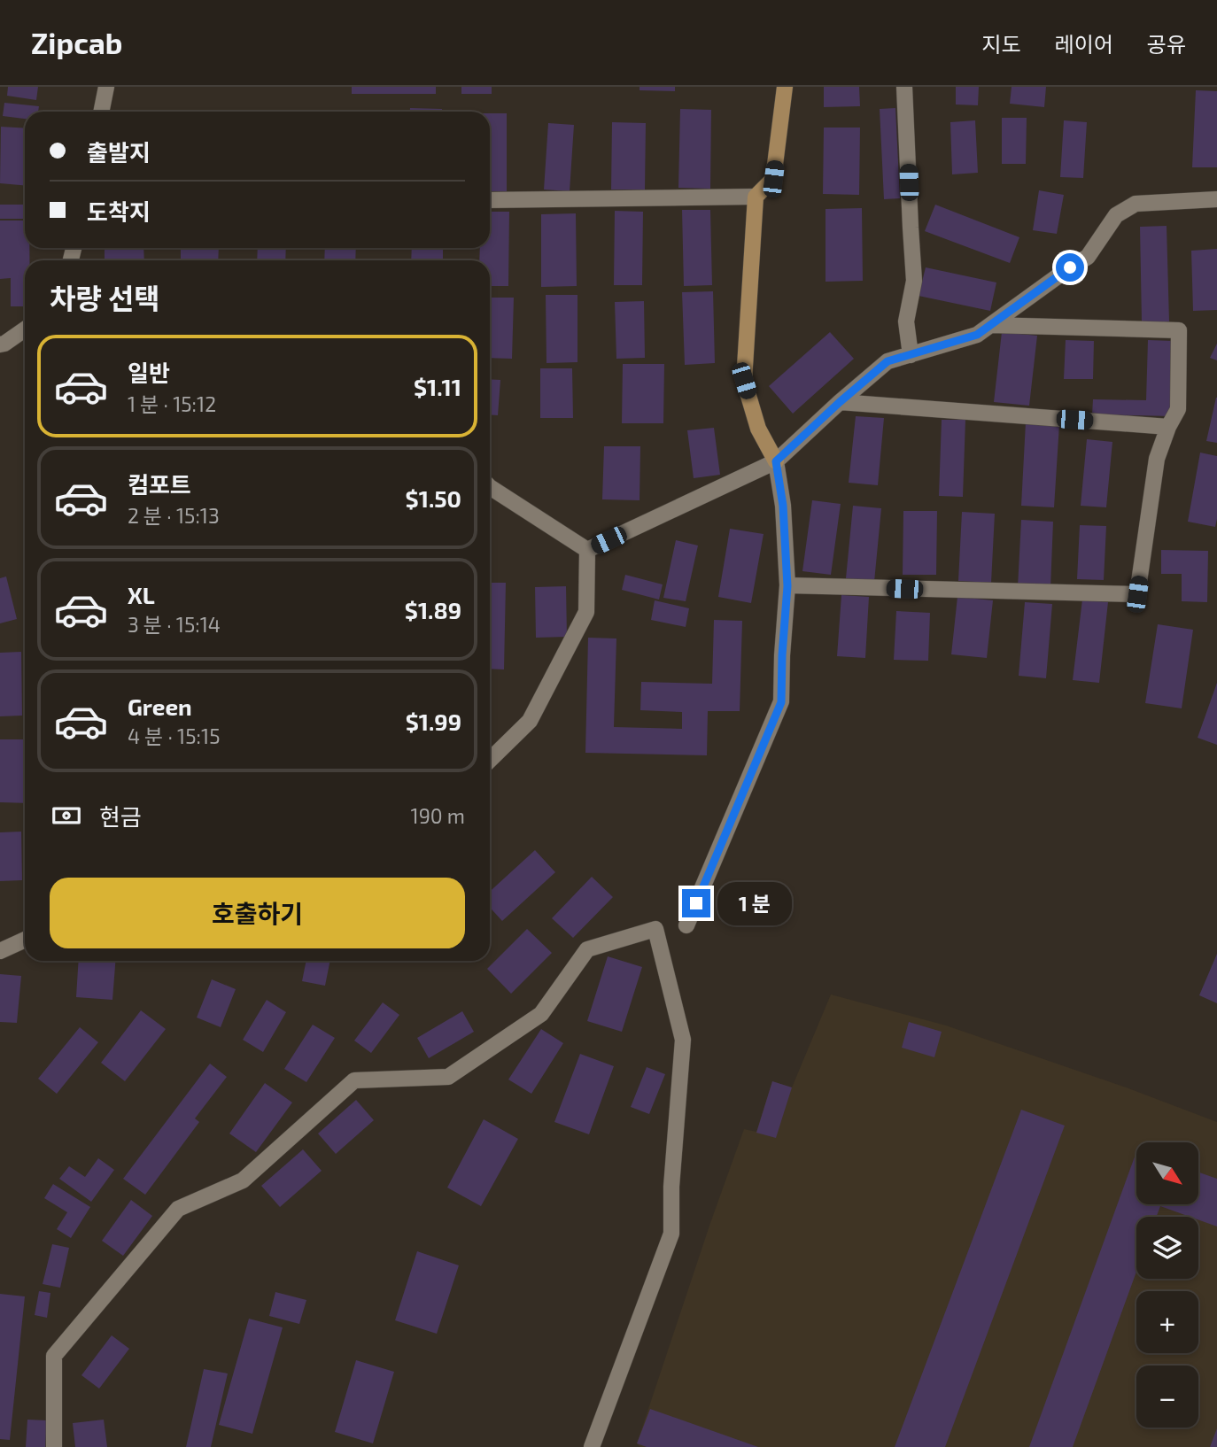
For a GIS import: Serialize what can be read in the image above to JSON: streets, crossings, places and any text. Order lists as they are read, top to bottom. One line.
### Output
{"north":"bottom right","page":{"header":"Zipcab","nav":["지도","레이어","공유"],"banner":["출발지","도착지"],"heading":"차량 선택","list":[{"name":"일반","note":"1 분 · 15:12","value":"$1.11"},{"name":"컴포트","note":"2 분 · 15:13","value":"$1.50"},{"name":"XL","note":"3 분 · 15:14","value":"$1.89"},{"name":"Green","note":"4 분 · 15:15","value":"$1.99"}],"pay":["현금","190 m"],"buttons":"호출하기","bubble":"1 분","map_buttons":["+","−"]}}
